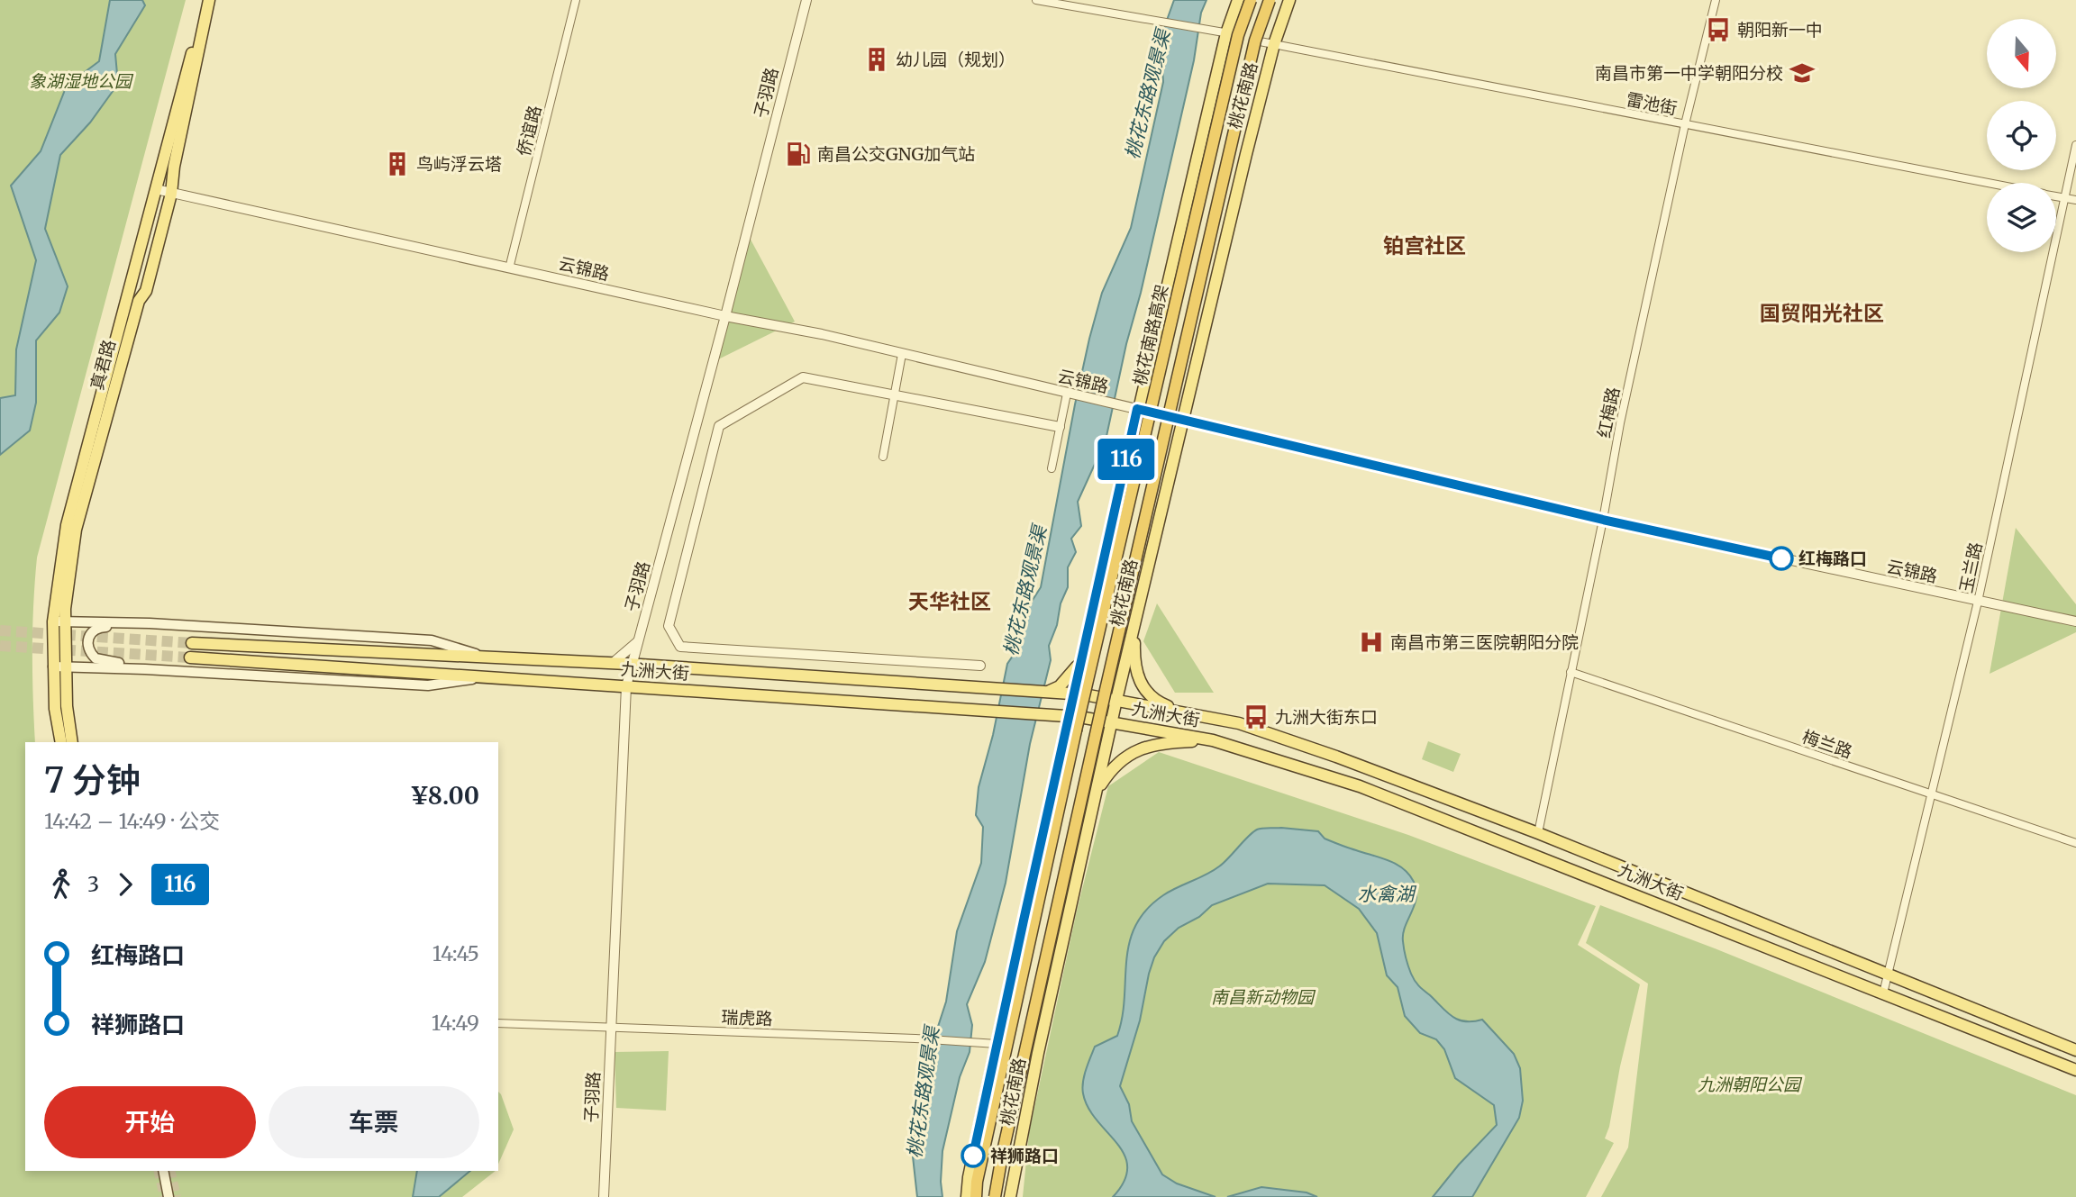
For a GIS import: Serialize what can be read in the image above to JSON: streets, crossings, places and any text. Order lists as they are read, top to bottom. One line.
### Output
{"streets":{"highway":["桃花南路高架"],"main road":["桃花南路","真君路","九洲大街"],"street":["子羽路","雷池街","侨谊路","云锦路","红梅路","玉兰路","梅兰路","瑞虎路"]},"crossings":[["子羽路","云锦路"],["子羽路","九洲大街"],["子羽路","瑞虎路"],["桃花南路","雷池街"],["桃花南路","云锦路"],["桃花南路","桃花南路高架"],["桃花南路","九洲大街"],["桃花南路","瑞虎路"],["雷池街","红梅路"],["雷池街","玉兰路"],["侨谊路","云锦路"],["云锦路","真君路"],["云锦路","红梅路"],["云锦路","玉兰路"],["红梅路","九洲大街"],["红梅路","梅兰路"],["玉兰路","九洲大街"],["玉兰路","梅兰路"]],"districts":["铂宫社区","国贸阳光社区","天华社区"],"water":["桃花东路观景渠","水禽湖"],"parks":["象湖湿地公园","南昌新动物园","九洲朝阳公园"],"places":{"bus stop":["朝阳新一中","九洲大街东口"],"building":["幼儿园（规划）","鸟屿浮云塔"],"school or university":["南昌市第一中学朝阳分校"],"fuel station":["南昌公交GNG加气站"],"other":["红梅路口","祥狮路口"],"hospital":["南昌市第三医院朝阳分院"]},"lines":["bus line 116"],"north":"bottom","page":{"on_map":"116","heading":["7 分钟","14:42 – 14:49 · 公交","¥8.00"],"legs":["3","116"],"list":[{"name":"红梅路口","value":"14:45"},{"name":"祥狮路口","value":"14:49"}],"buttons":["开始","车票"]}}
